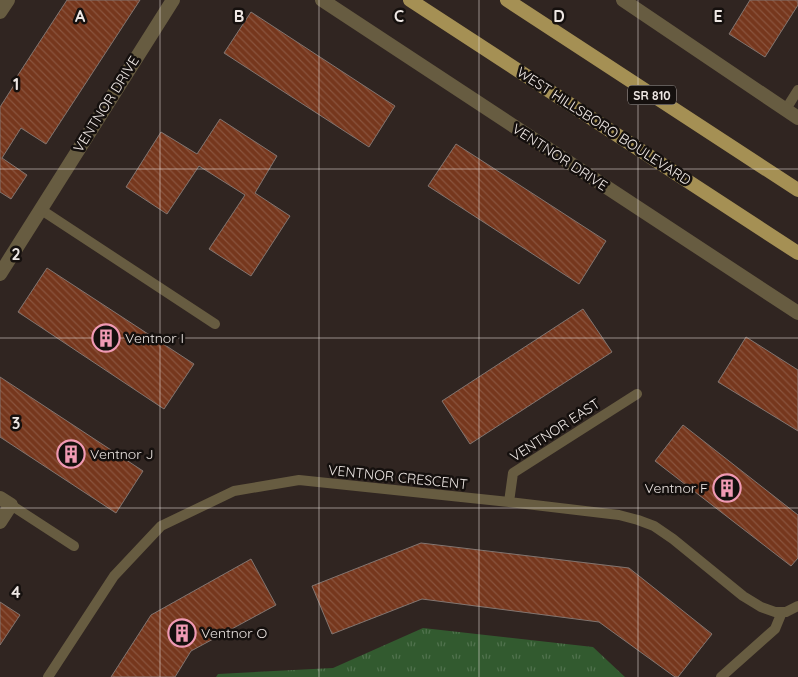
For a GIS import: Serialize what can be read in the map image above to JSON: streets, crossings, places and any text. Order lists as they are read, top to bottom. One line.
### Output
{"streets":{"main road":["SR 810","WEST HILLSBORO BOULEVARD"],"street":["VENTNOR DRIVE"],"lane":["VENTNOR EAST","VENTNOR CRESCENT"]},"crossings":[["VENTNOR EAST","VENTNOR CRESCENT"]],"places":{"building":["Ventnor I","Ventnor J","Ventnor F","Ventnor O"]},"grid":{"columns":["A","B","C","D","E"],"rows":["1","2","3","4"]}}
